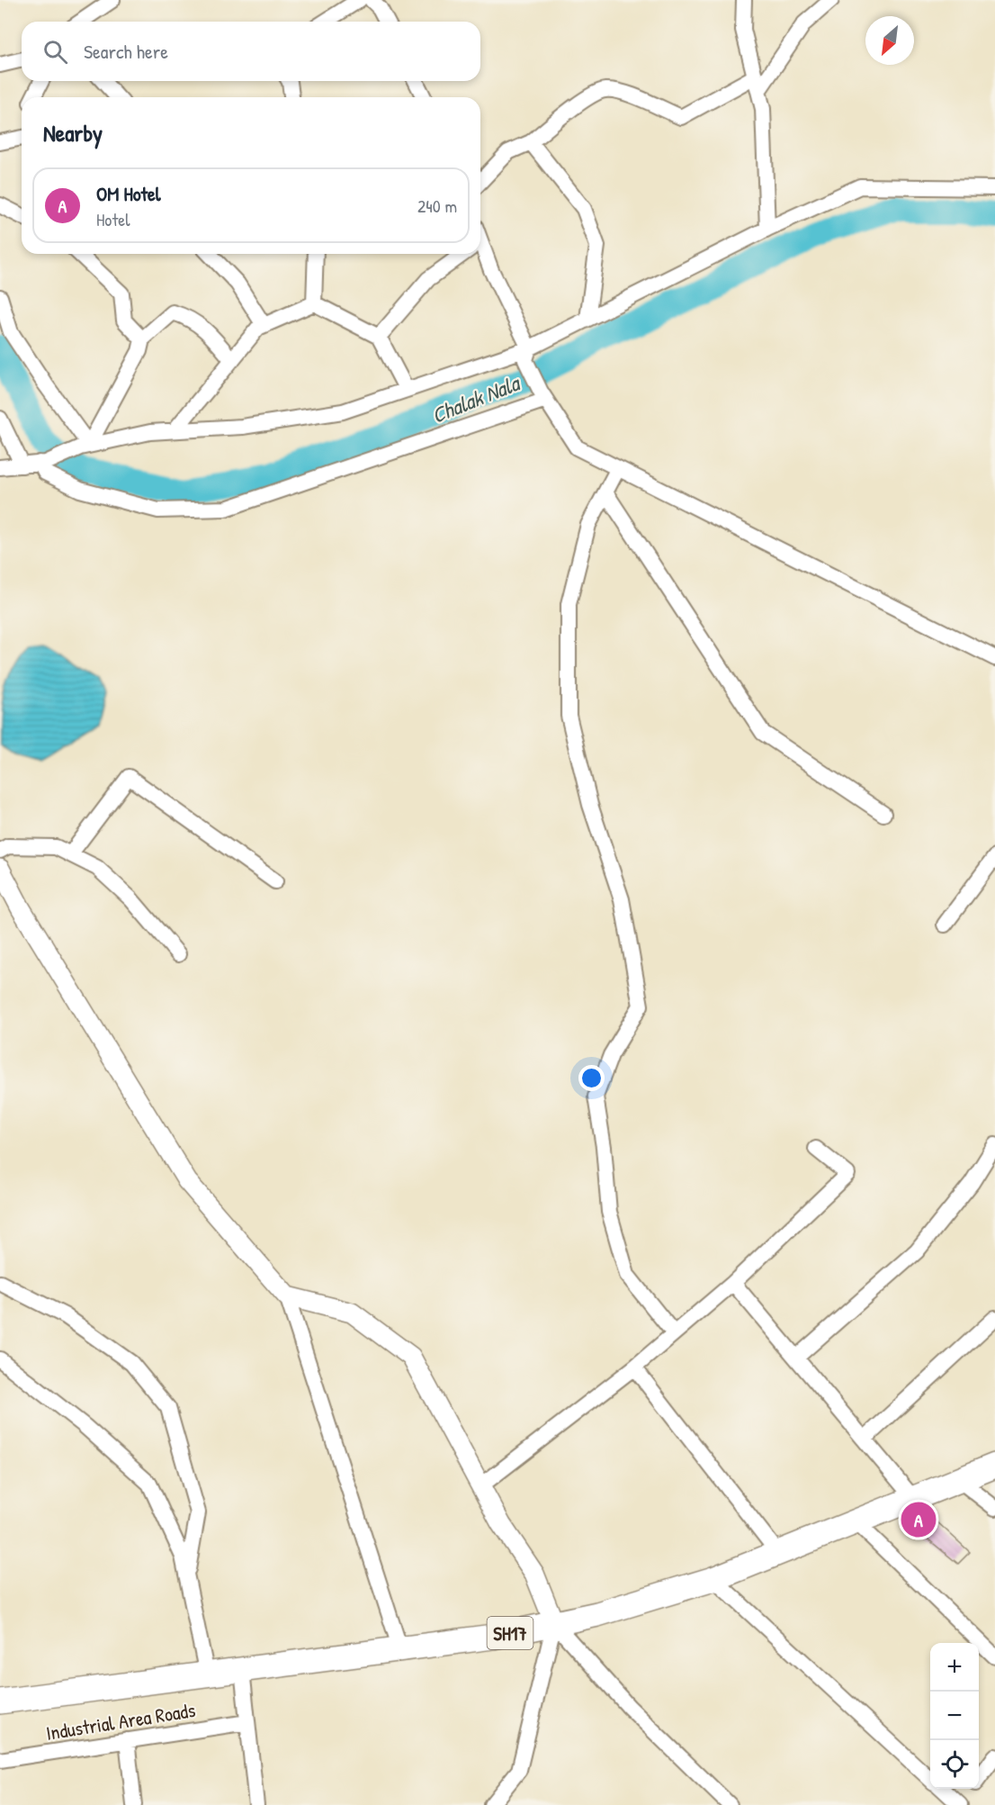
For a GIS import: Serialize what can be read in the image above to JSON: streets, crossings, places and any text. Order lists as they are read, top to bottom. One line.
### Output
{"streets":{"main road":["SH17"],"street":["Industrial Area Roads"]},"water":["Chalak Nala"],"north":"bottom left","page":{"search":"Search here","heading":"Nearby","list":[{"mark":"A","name":"OM Hotel","note":"Hotel","value":"240 m"}],"pins":"A","map_buttons":["+","−"]}}
